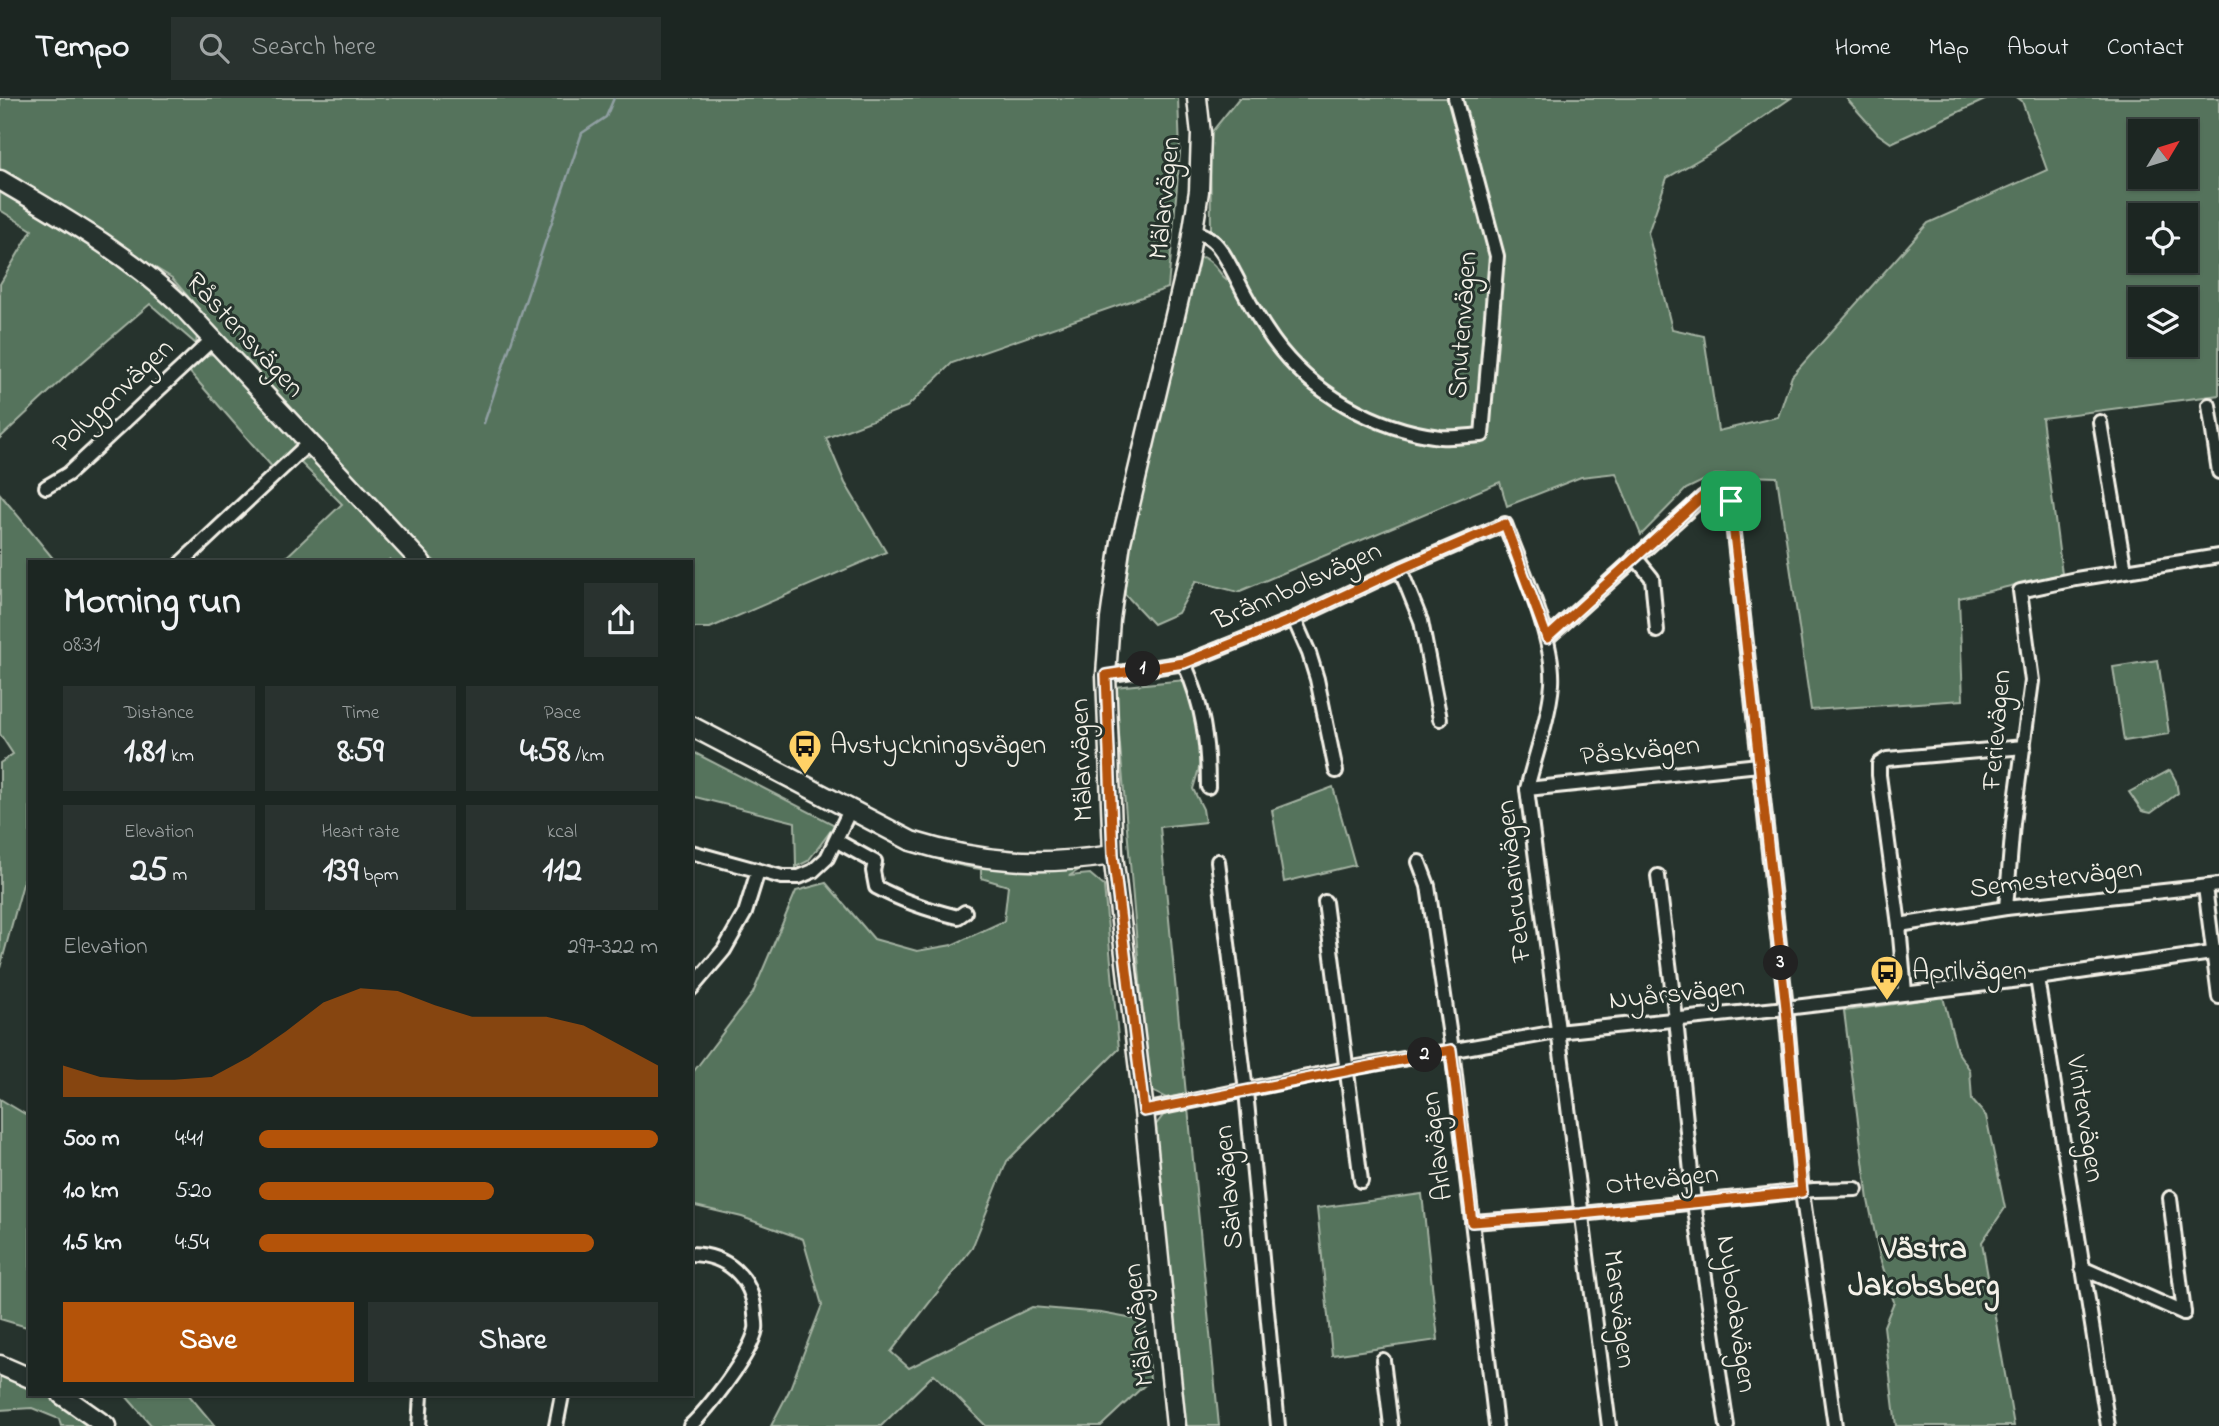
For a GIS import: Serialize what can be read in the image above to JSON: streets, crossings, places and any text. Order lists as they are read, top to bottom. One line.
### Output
{"streets":{"street":["Mälarvägen","Snutenvägen","Råstensvägen","Polygonvägen","Brännbolsvägen","Ferievägen","Påskvägen","Semestervägen","Februarivägen","Nyårsvägen","Vintervägen","Arlavägen","Ottevägen","Särlavägen","Marsvägen","Nybodavägen"]},"crossings":[["Mälarvägen","Snutenvägen"],["Mälarvägen","Brännbolsvägen"],["Mälarvägen","Nyårsvägen"],["Råstensvägen","Polygonvägen"],["Brännbolsvägen","Februarivägen"],["Ferievägen","Semestervägen"],["Påskvägen","Februarivägen"],["Februarivägen","Nyårsvägen"],["Februarivägen","Marsvägen"],["Nyårsvägen","Vintervägen"],["Nyårsvägen","Arlavägen"],["Nyårsvägen","Särlavägen"],["Nyårsvägen","Marsvägen"],["Nyårsvägen","Nybodavägen"],["Arlavägen","Ottevägen"],["Ottevägen","Marsvägen"],["Ottevägen","Nybodavägen"]],"districts":["Västra Jakobsberg"],"places":{"bus stop":["Avstyckningsvägen","Aprilvägen"]},"north":"top right","page":{"header":"Tempo","search":"Search here","nav":["Home","Map","About","Contact"],"heading":["Morning run","08:31"],"pins":["1","3","2"],"stats":[["Distance","1.81 km"],["Time","8:59"],["Pace","4:58 /km"],["Elevation","25 m"],["Heart rate","139 bpm"],["kcal","112"]],"chart":["Elevation","297–322 m"],"list":[{"name":"500 m","note":"4:41"},{"name":"1.0 km","note":"5:20"},{"name":"1.5 km","note":"4:54"}],"buttons":["Save","Share"]}}
